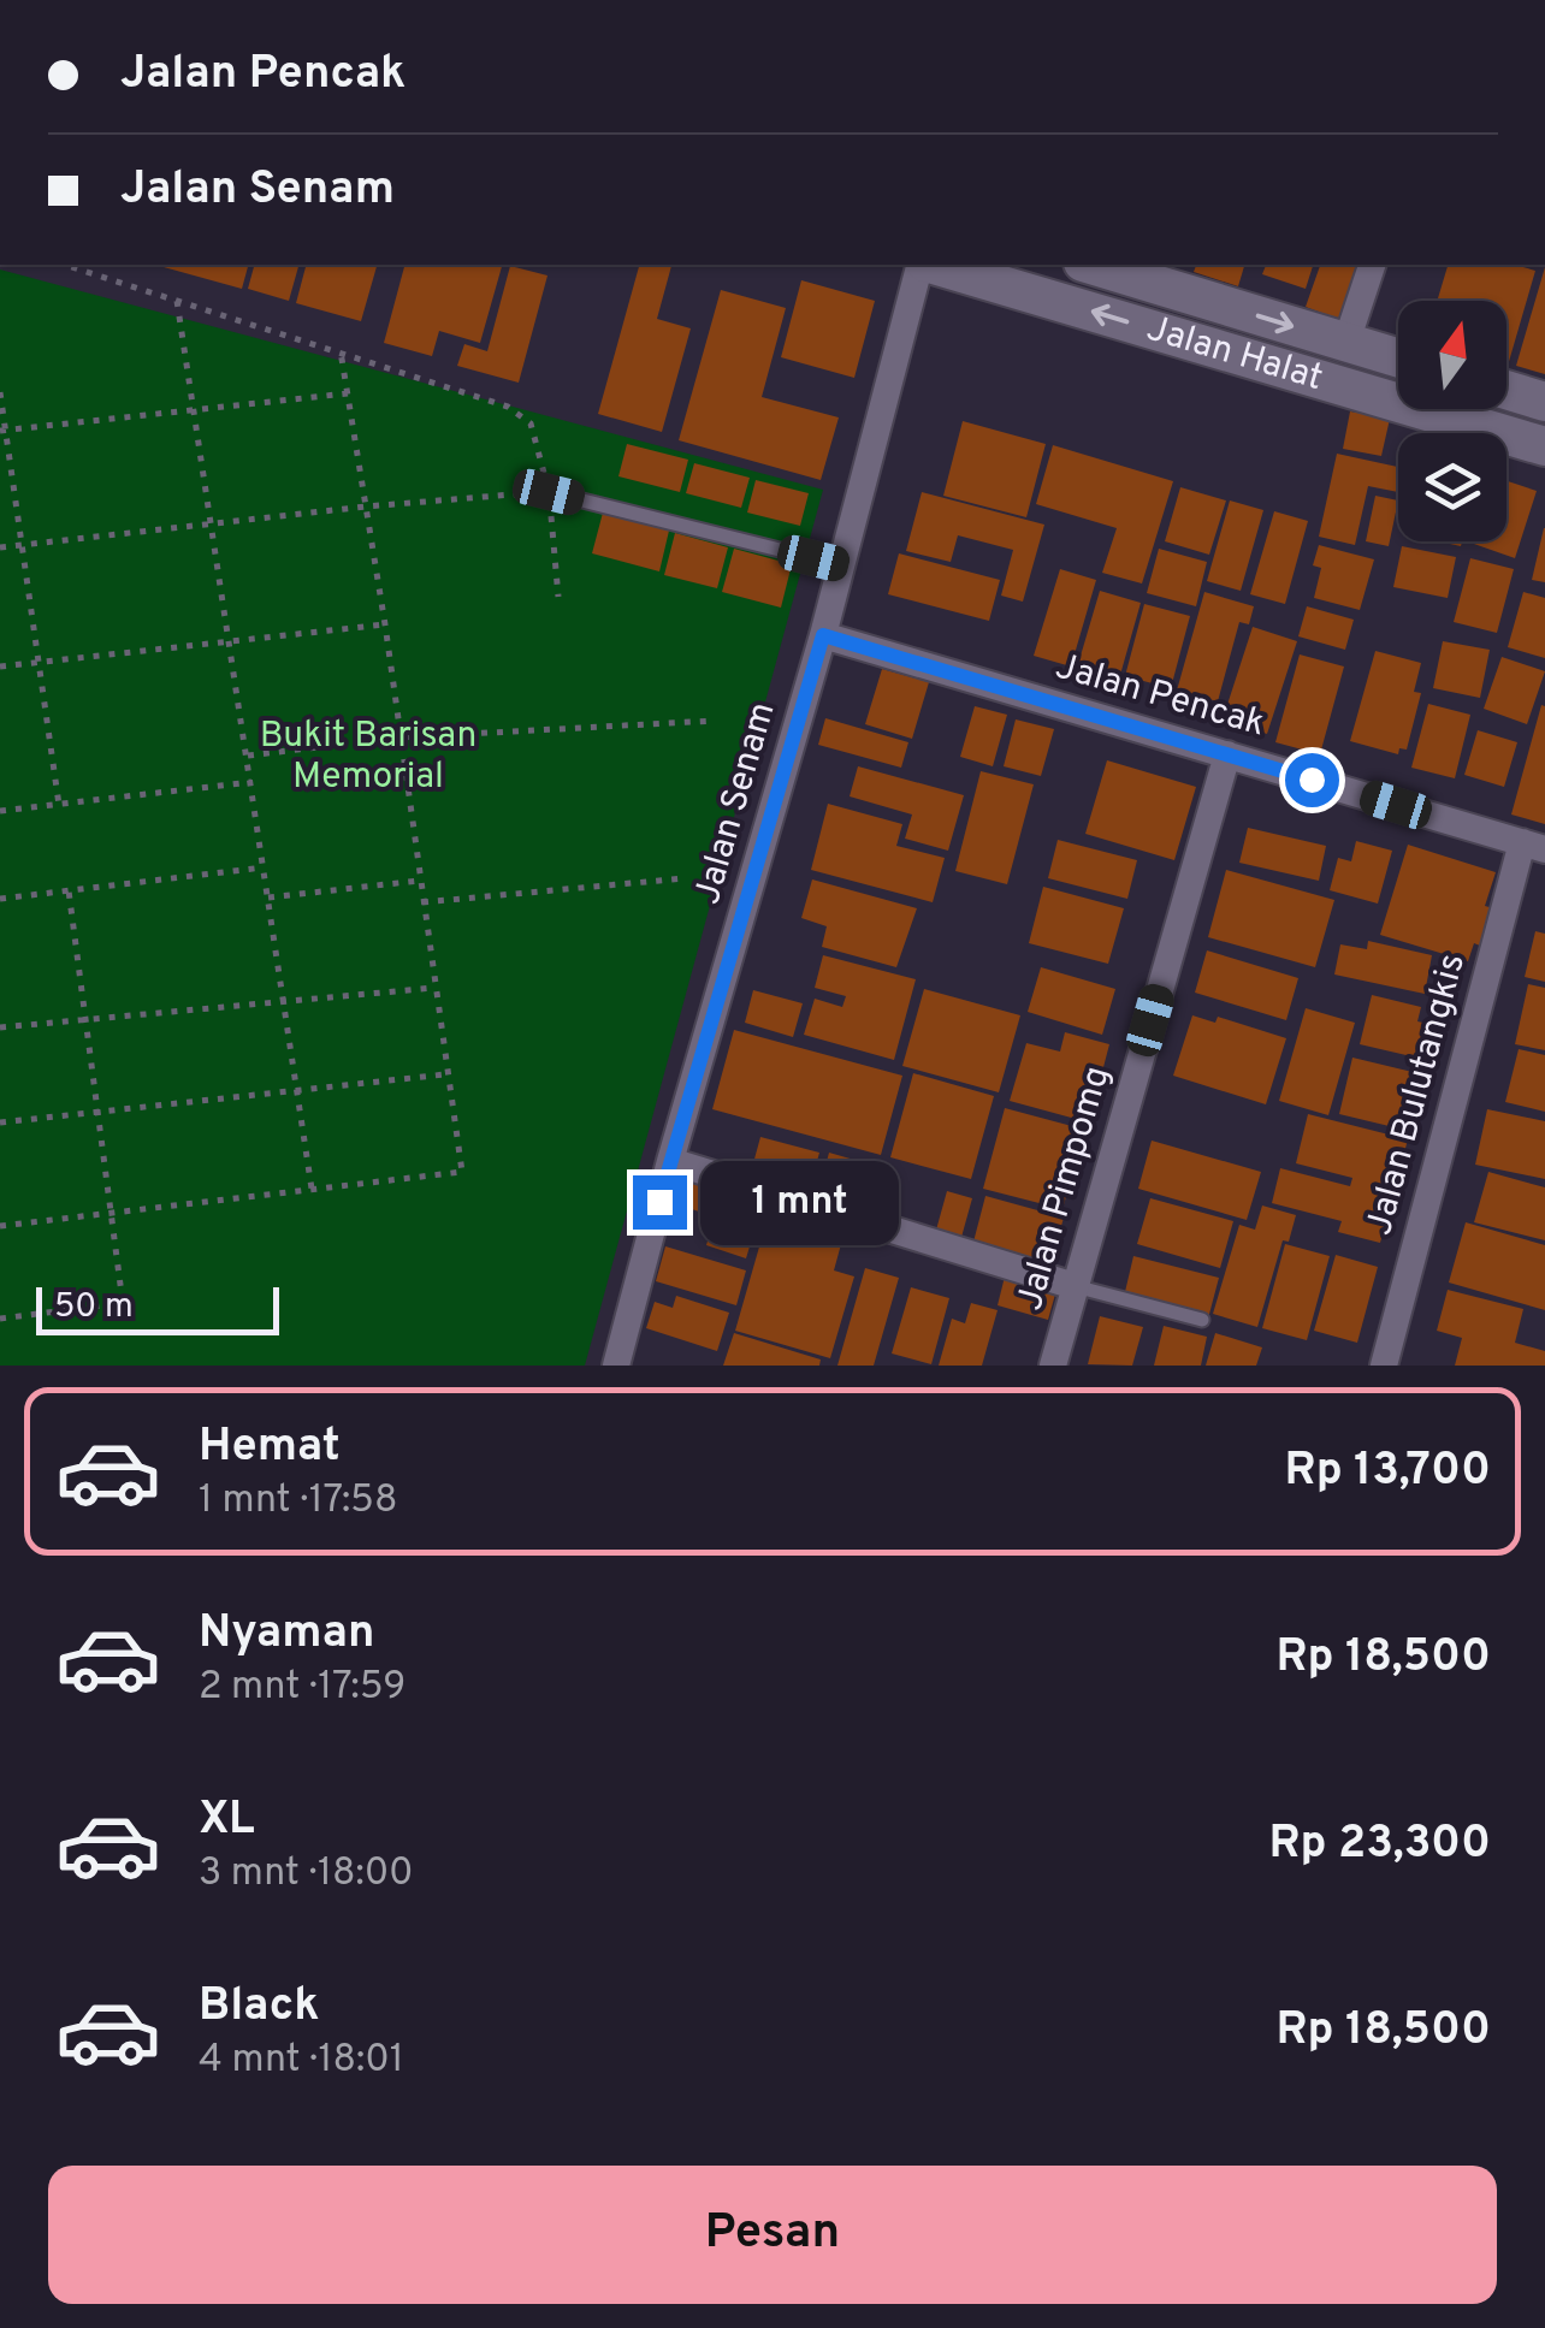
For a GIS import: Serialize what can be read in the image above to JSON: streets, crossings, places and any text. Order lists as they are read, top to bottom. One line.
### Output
{"streets":{"main road":["Jalan Halat"],"street":["Jalan Pencak","Jalan Senam","Jalan Bulutangkis","Jalan Pimpomg"]},"crossings":[["Jalan Pencak","Jalan Senam"],["Jalan Pencak","Jalan Bulutangkis"],["Jalan Pencak","Jalan Pimpomg"]],"parks":["Bukit Barisan Memorial"],"scale_bar":"50 m","north":"top","page":{"banner":["Jalan Pencak","Jalan Senam"],"bubble":"1 mnt","scale":"50 m","list":[{"name":"Hemat","note":"1 mnt · 17:58","value":"Rp 13,700"},{"name":"Nyaman","note":"2 mnt · 17:59","value":"Rp 18,500"},{"name":"XL","note":"3 mnt · 18:00","value":"Rp 23,300"},{"name":"Black","note":"4 mnt · 18:01","value":"Rp 18,500"}],"buttons":"Pesan"}}
